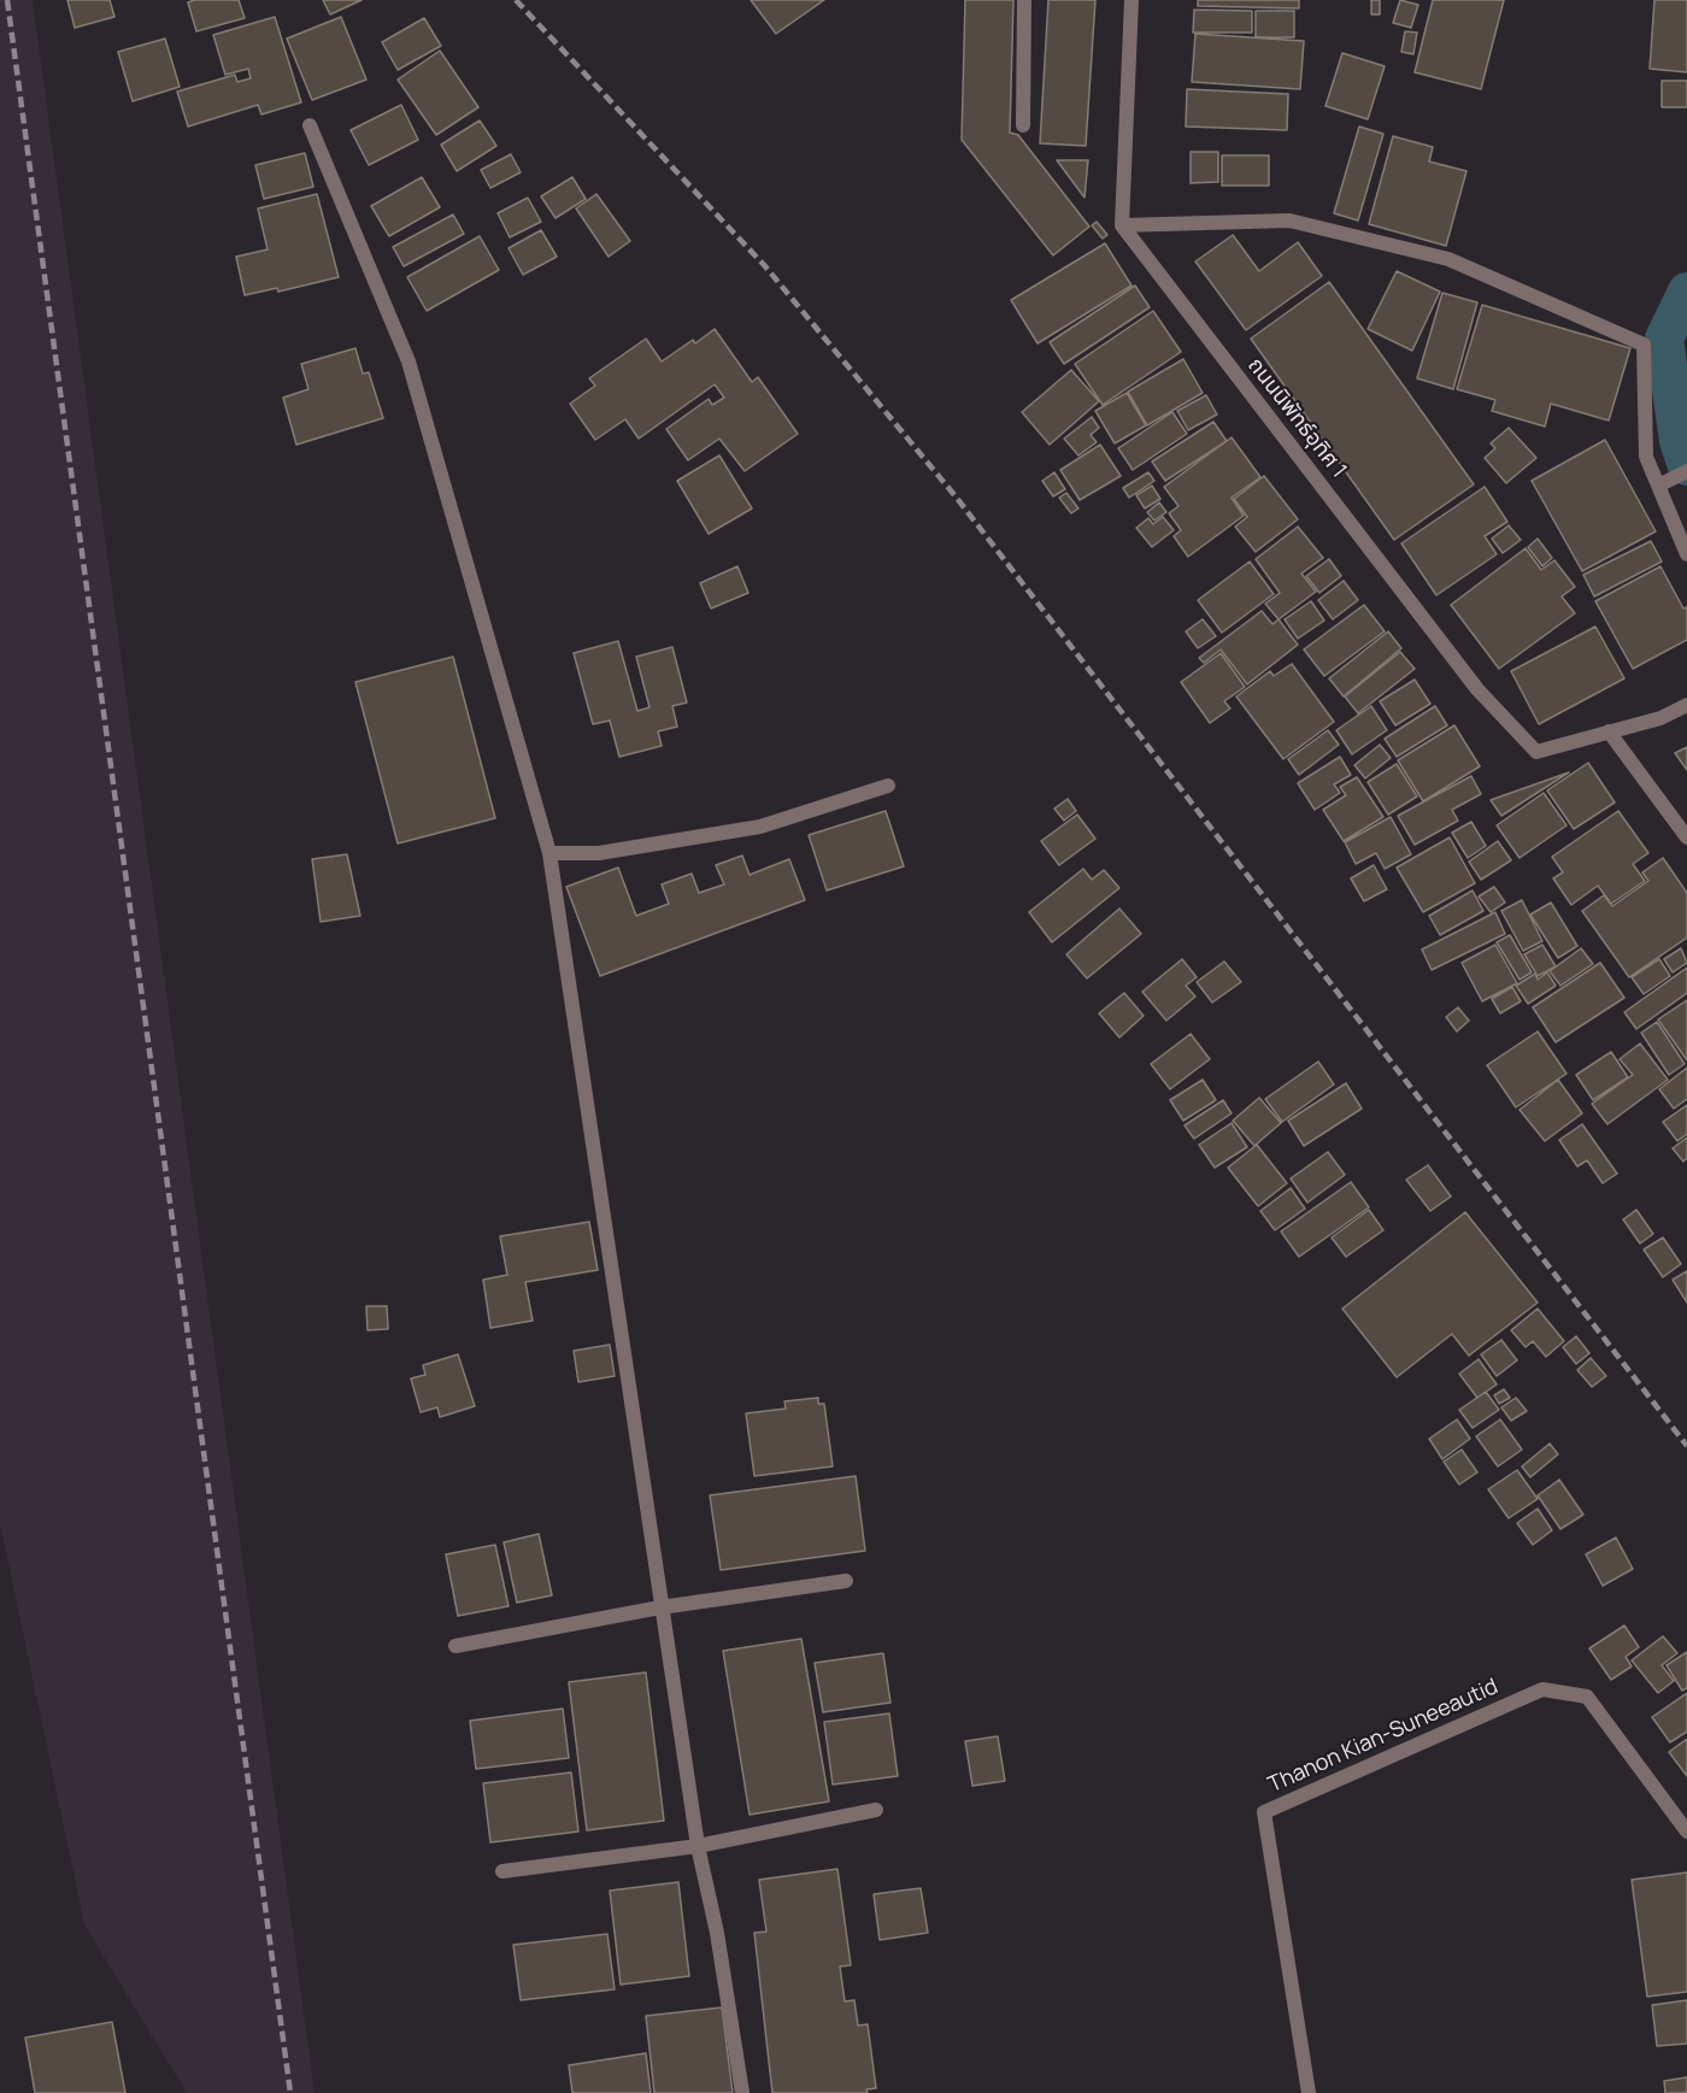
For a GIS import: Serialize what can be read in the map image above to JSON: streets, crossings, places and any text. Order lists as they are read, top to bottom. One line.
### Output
{"streets":{"street":["ถนนนิพัทธ์อุทิศ 1","Thanon Kian-Suneeautid"]}}
